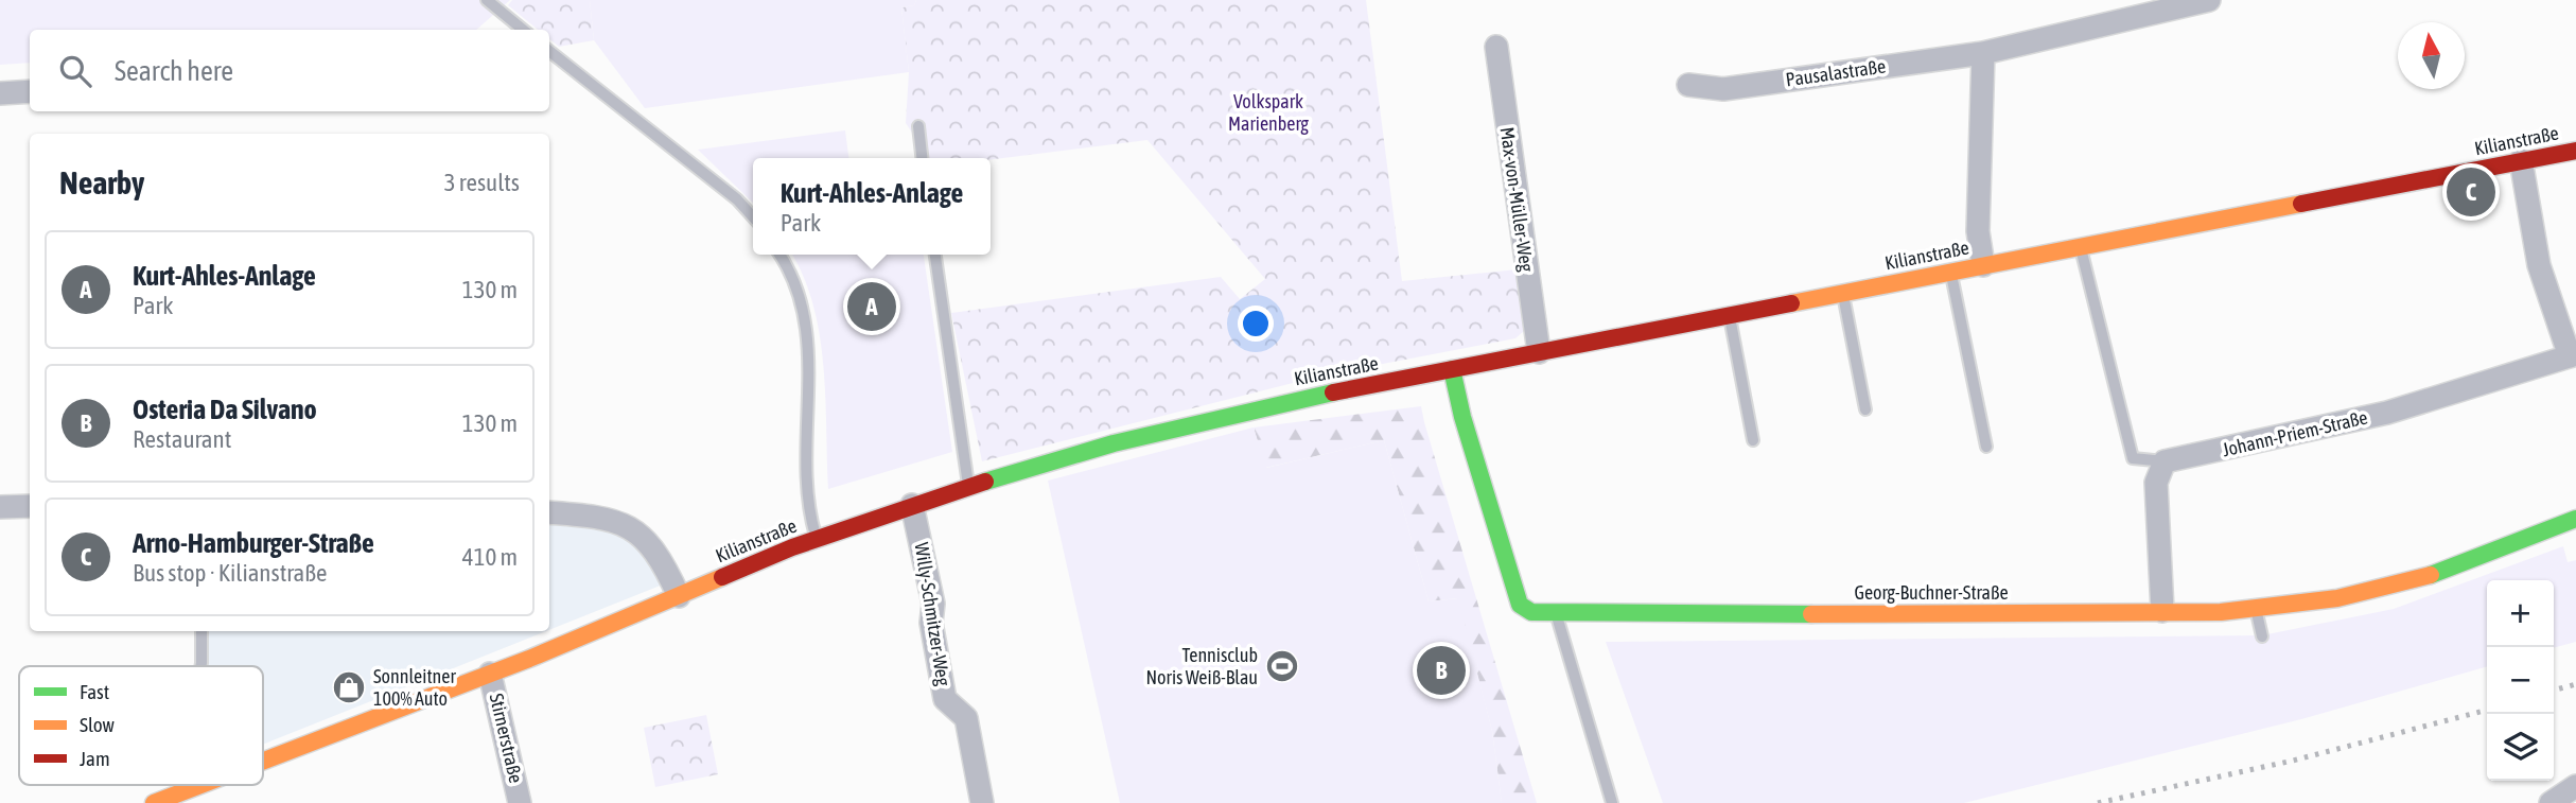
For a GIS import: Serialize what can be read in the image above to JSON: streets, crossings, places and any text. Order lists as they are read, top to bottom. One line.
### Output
{"streets":{"main road":["Kilianstraße","Georg-Buchner-Straße"],"street":["Pausalastraße","Max-von-Müller-Weg","Johann-Priem-Straße","Willy-Schmitzer-Weg","Stirnerstraße"]},"crossings":[["Kilianstraße","Max-von-Müller-Weg"],["Kilianstraße","Georg-Buchner-Straße"],["Kilianstraße","Willy-Schmitzer-Weg"],["Kilianstraße","Stirnerstraße"]],"parks":["Volkspark Marienberg"],"places":{"sports":["Tennisclub Noris Weiß-Blau"],"shop":["Sonnleitner 100% Auto"]},"legend":["Fast","Slow","Jam"],"north":"top","page":{"search":"Search here","heading":["Nearby","3 results"],"popup":["Kurt-Ahles-Anlage","Park"],"pins":["C","A","B"],"list":[{"mark":"A","name":"Kurt-Ahles-Anlage","note":"Park","value":"130 m"},{"mark":"B","name":"Osteria Da Silvano","note":"Restaurant","value":"130 m"},{"mark":"C","name":"Arno-Hamburger-Straße","note":"Bus stop · Kilianstraße","value":"410 m"}],"map_buttons":["+","−"]}}
